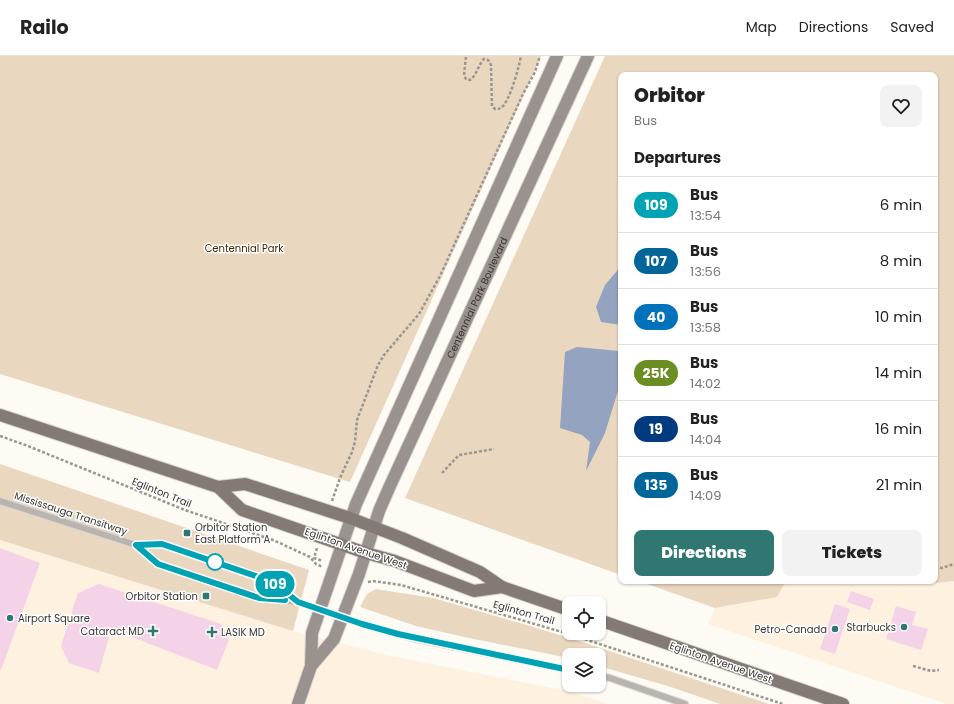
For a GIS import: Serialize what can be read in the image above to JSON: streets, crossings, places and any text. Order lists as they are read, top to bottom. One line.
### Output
{"streets":{"main road":["Eglinton Avenue West"],"street":["Centennial Park Boulevard"],"lane":["Mississauga Transitway"],"path":["Eglinton Trail"]},"crossings":[["Centennial Park Boulevard","Eglinton Avenue West"]],"parks":["Centennial Park"],"places":{"transit":["Orbitor Station East Platform A","Orbitor Station"],"other":["Airport Square","Starbucks","Petro-Canada"],"health":["Cataract MD","LASIK MD"]},"lines":["bus line 109"],"page":{"header":"Railo","nav":["Map","Directions","Saved"],"on_map":"109","heading":[["Orbitor","Bus"],"Departures"],"list":[{"mark":"109","name":"Bus","note":"13:54","value":"6 min"},{"mark":"107","name":"Bus","note":"13:56","value":"8 min"},{"mark":"40","name":"Bus","note":"13:58","value":"10 min"},{"mark":"25K","name":"Bus","note":"14:02","value":"14 min"},{"mark":"19","name":"Bus","note":"14:04","value":"16 min"},{"mark":"135","name":"Bus","note":"14:09","value":"21 min"}],"buttons":["Directions","Tickets"]}}
